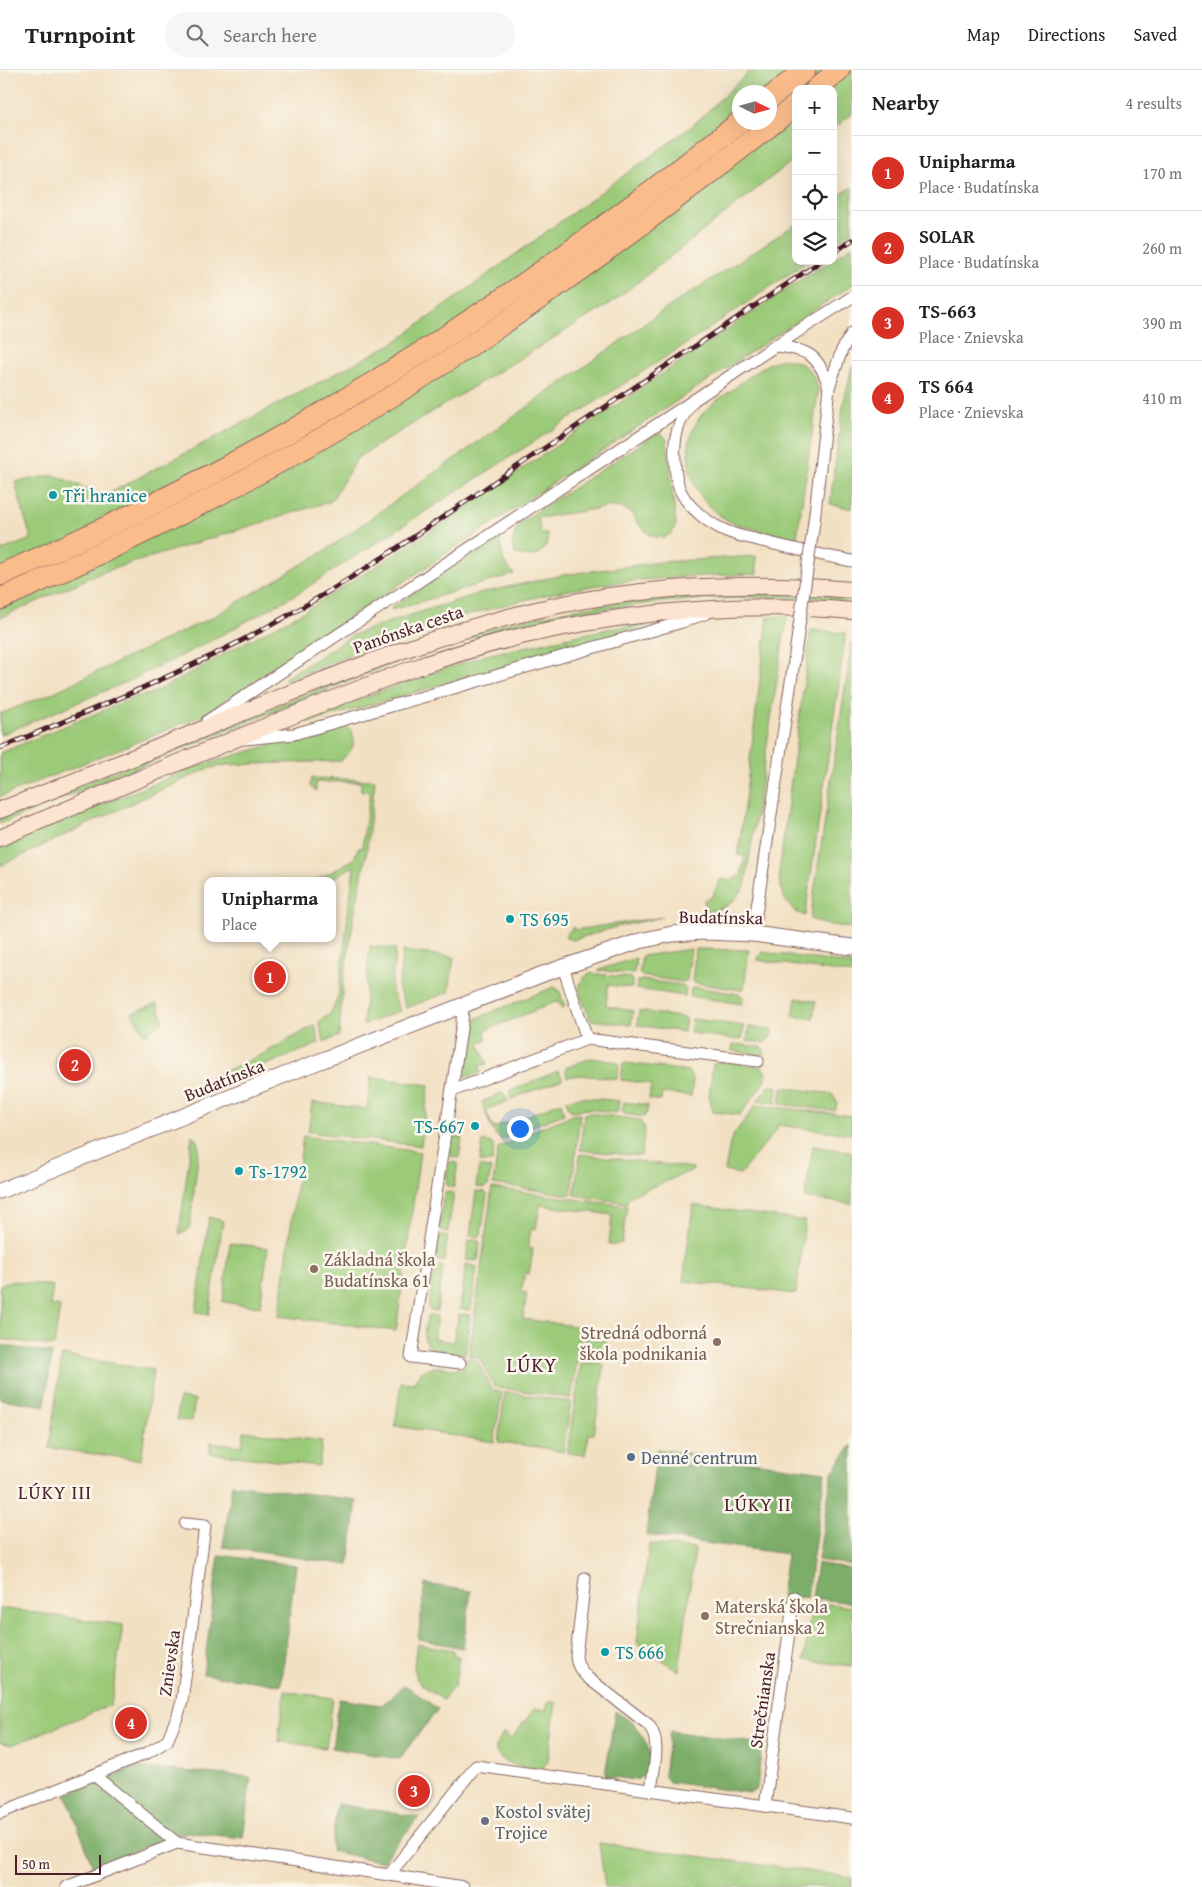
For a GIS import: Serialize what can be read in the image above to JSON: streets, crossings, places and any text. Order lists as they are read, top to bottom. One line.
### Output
{"streets":{"main road":["Panónska cesta"],"street":["Budatínska","Znievska","Strečnianska"]},"districts":["LÚKY","LÚKY III","LÚKY II"],"places":["Tři hranice","TS 695","TS-667","Ts-1792","Základná škola Budatínska 61","Stredná odborná škola podnikania","Denné centrum","Materská škola Strečnianska 2","TS 666","Kostol svätej Trojice"],"scale_bar":"50 m","north":"right","page":{"header":"Turnpoint","search":"Search here","nav":["Map","Directions","Saved"],"heading":["Nearby","4 results"],"map_buttons":["+","−"],"list":[{"mark":"1","name":"Unipharma","note":"Place · Budatínska","value":"170 m"},{"mark":"2","name":"SOLAR","note":"Place · Budatínska","value":"260 m"},{"mark":"3","name":"TS-663","note":"Place · Znievska","value":"390 m"},{"mark":"4","name":"TS 664","note":"Place · Znievska","value":"410 m"}],"popup":["Unipharma","Place"],"pins":["1","2","4","3"],"scale":"50 m"}}
